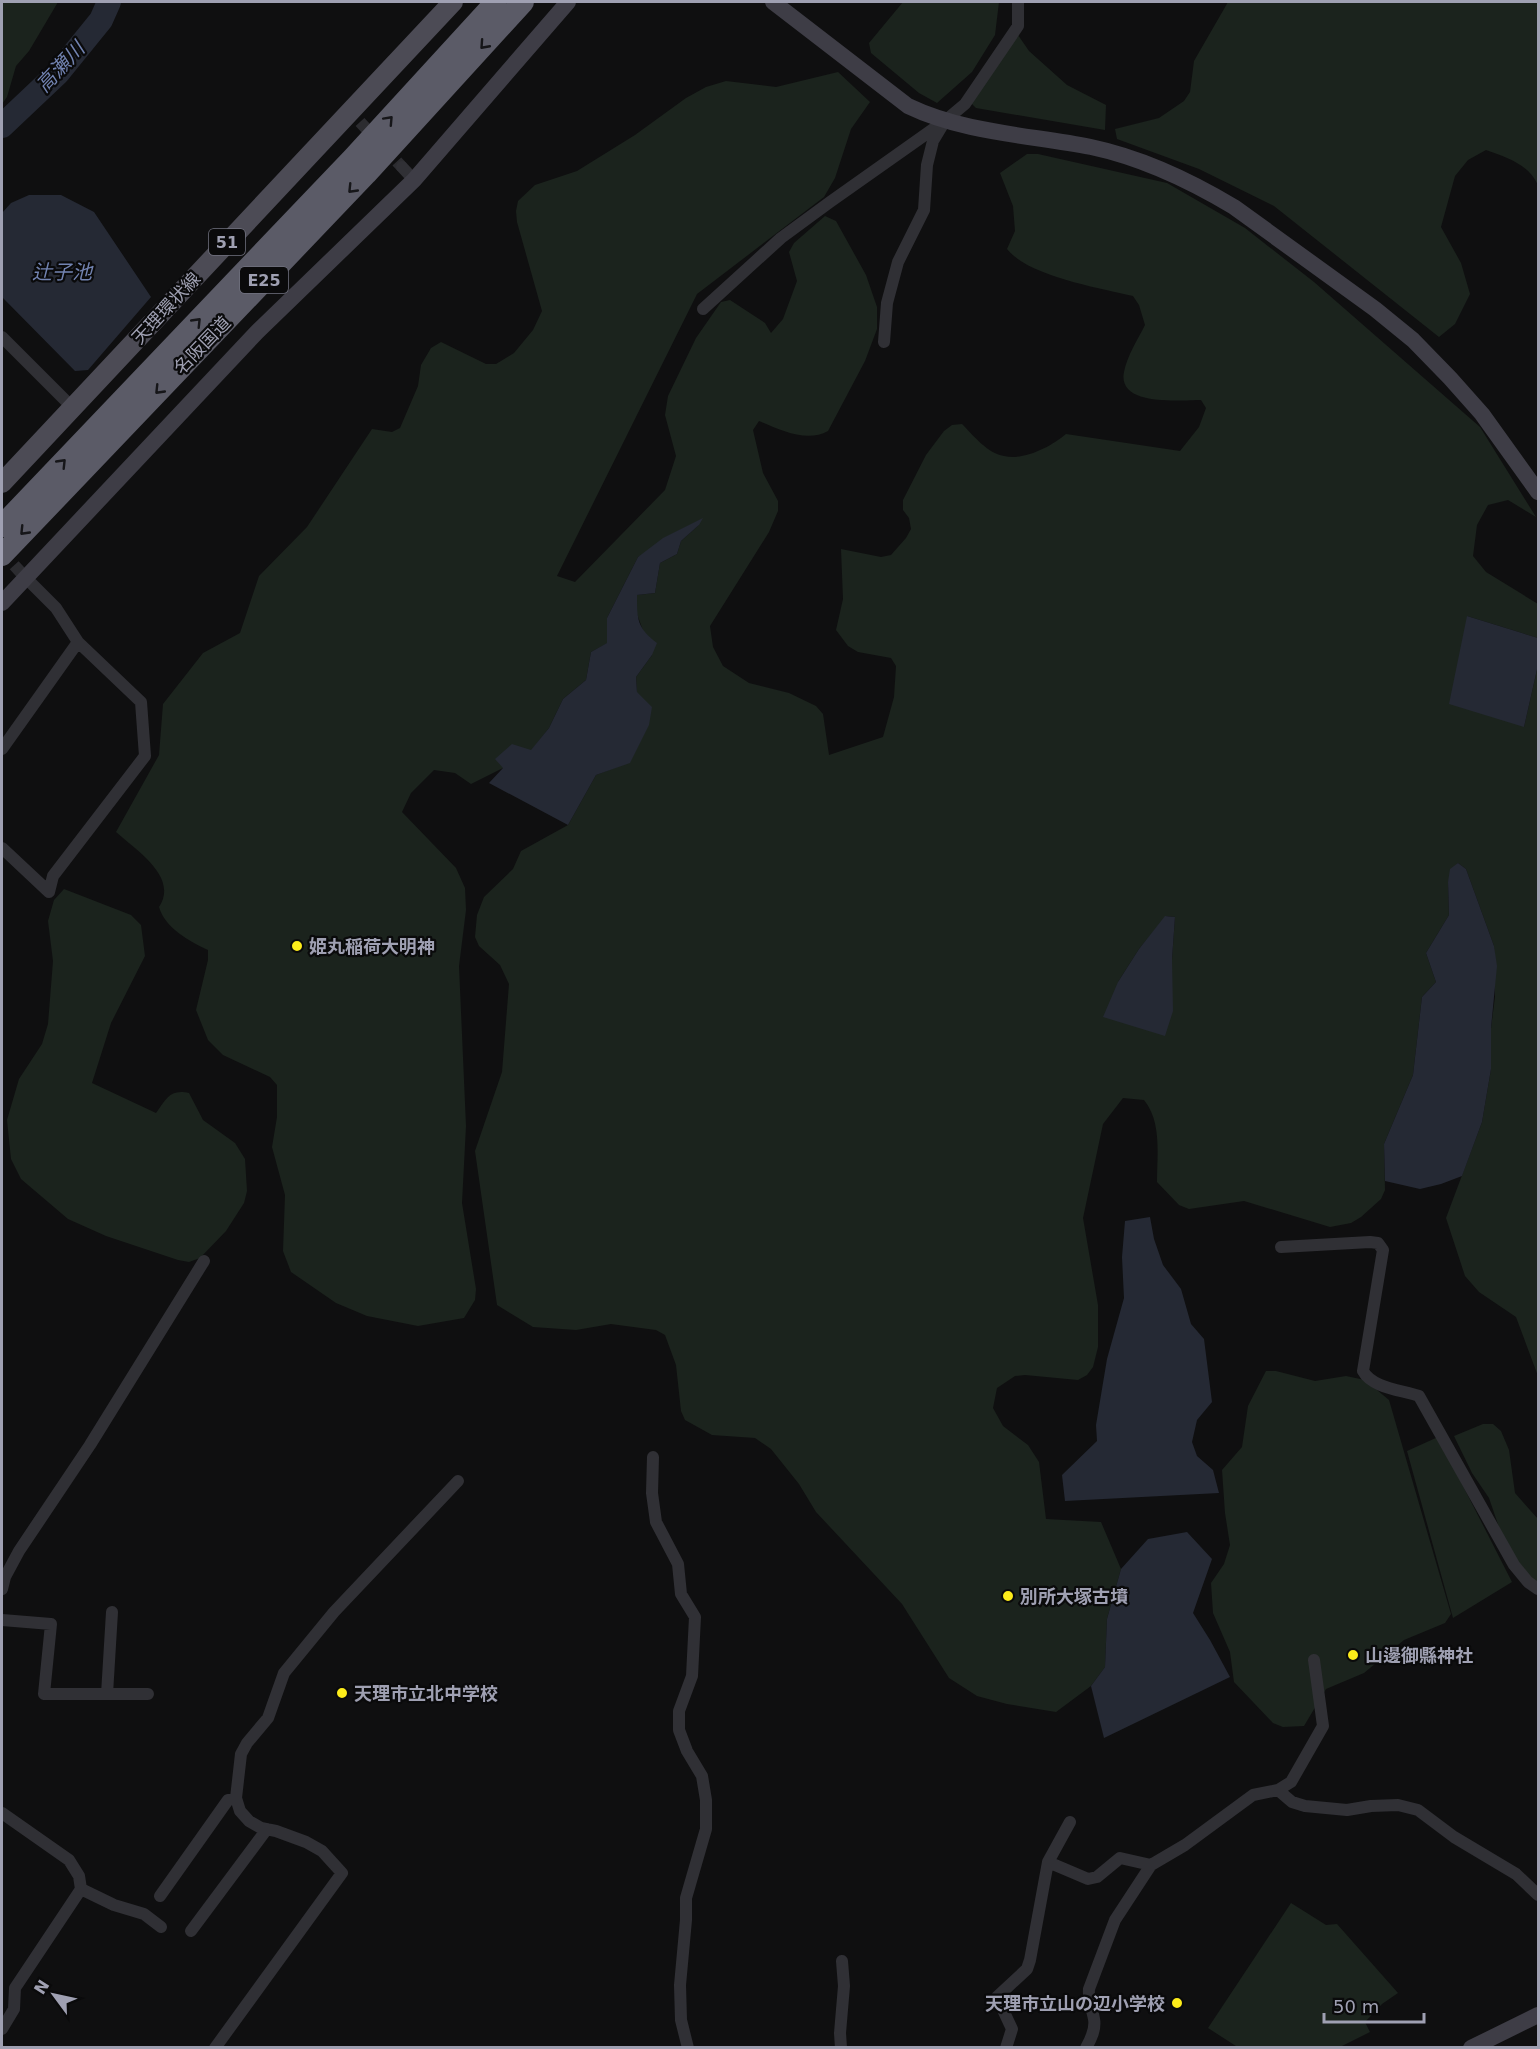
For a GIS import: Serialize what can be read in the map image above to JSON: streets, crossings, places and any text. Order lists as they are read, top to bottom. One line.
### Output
{"streets":{"highway":["E25","名阪国道"],"main road":["51","天理環状線"]},"water":["高瀬川","辻子池"],"places":["姫丸稲荷大明神","別所大塚古墳","山邊御縣神社","天理市立北中学校","天理市立山の辺小学校"],"scale_bar":"50 m","north":"top left"}
